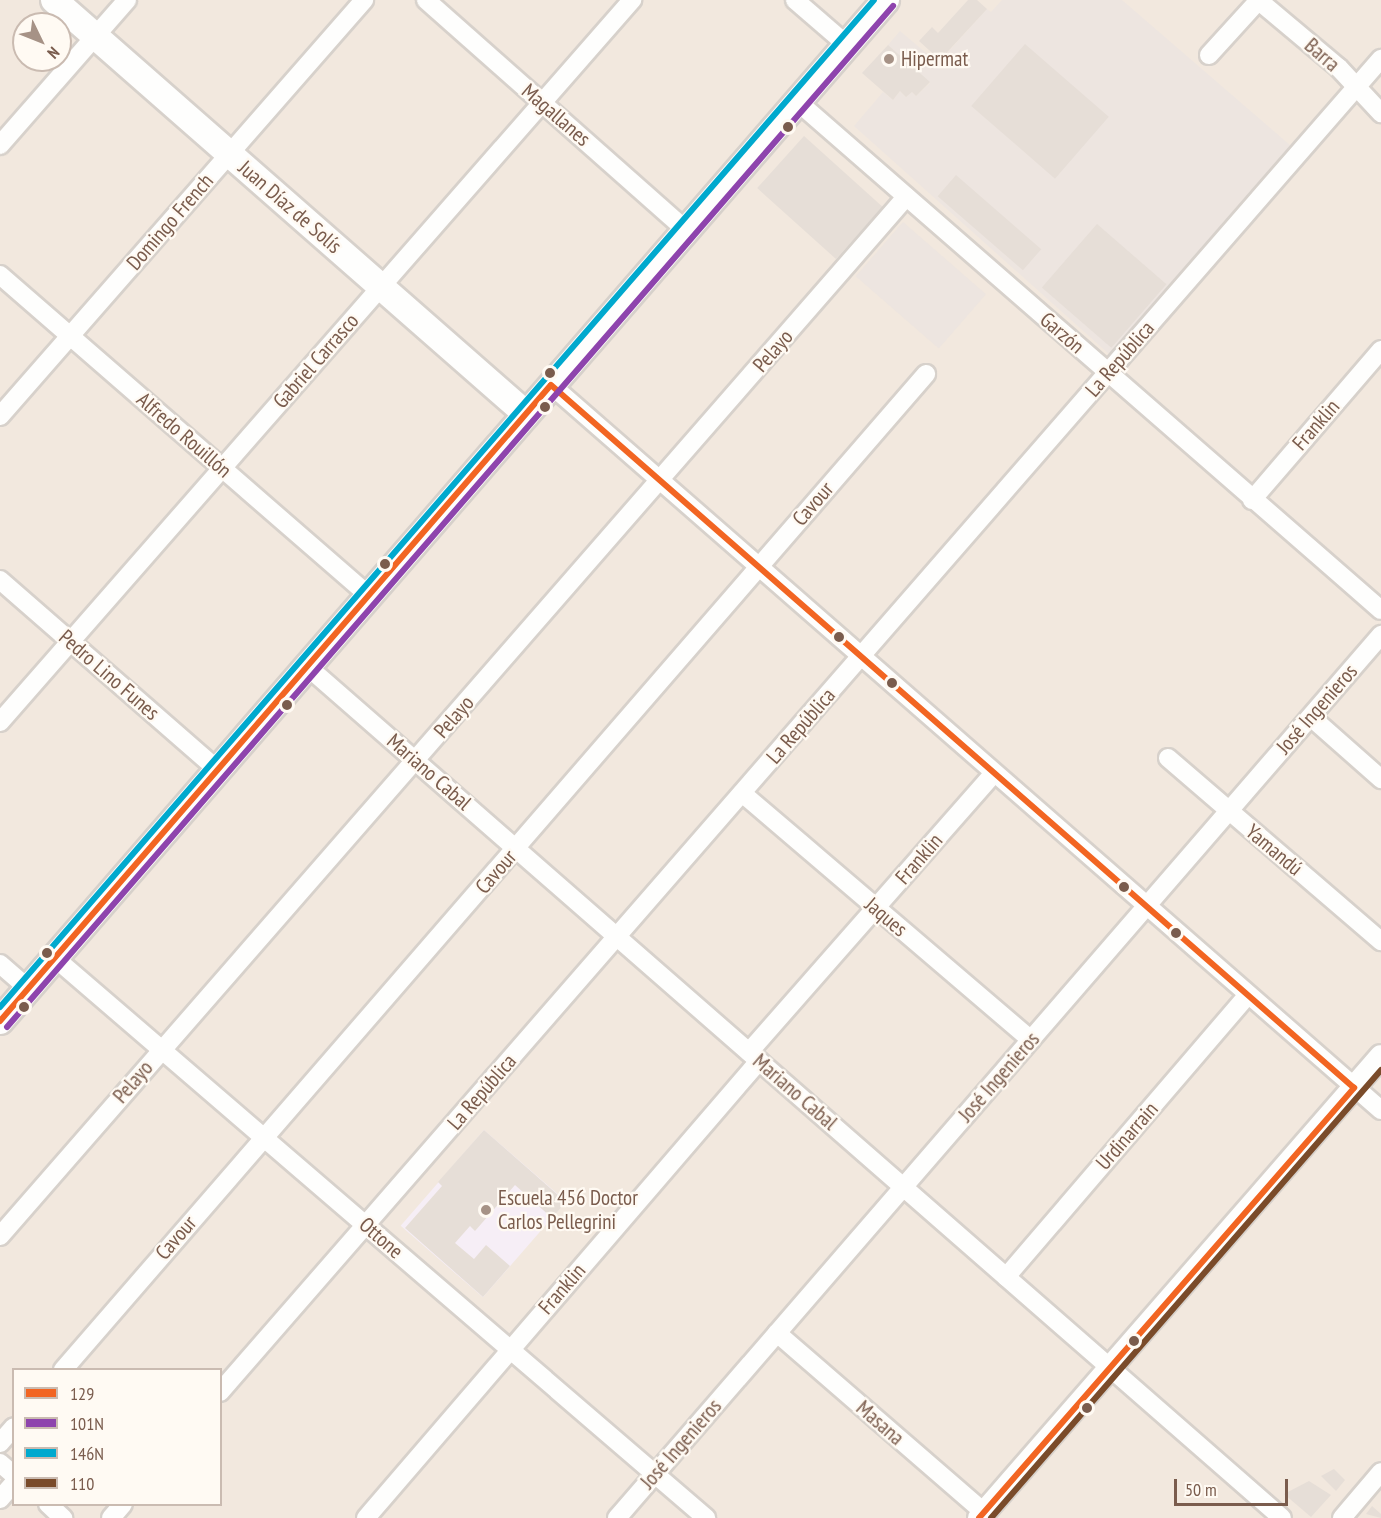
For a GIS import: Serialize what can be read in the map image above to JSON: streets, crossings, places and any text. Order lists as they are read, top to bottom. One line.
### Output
{"streets":{"main road":["Juan Díaz de Solís"],"street":["Barra","Magallanes","Domingo French","Garzón","Pelayo","La República","Gabriel Carrasco","Franklin","Alfredo Rouillón","Cavour","Pedro Lino Funes","José Ingenieros","Mariano Cabal","Yamandú","Jaques","Urdinarrain","Ottone","Masana"]},"crossings":[["Barra","La República"],["Magallanes","Gabriel Carrasco"],["Juan Díaz de Solís","Domingo French"],["Juan Díaz de Solís","Gabriel Carrasco"],["Domingo French","Alfredo Rouillón"],["Garzón","Pelayo"],["Garzón","La República"],["Garzón","Franklin"],["Pelayo","Mariano Cabal"],["Pelayo","Ottone"],["La República","Mariano Cabal"],["La República","Jaques"],["La República","Ottone"],["Gabriel Carrasco","Alfredo Rouillón"],["Gabriel Carrasco","Pedro Lino Funes"],["Franklin","Mariano Cabal"],["Franklin","Jaques"],["Franklin","Ottone"],["Cavour","Mariano Cabal"],["Cavour","Ottone"],["José Ingenieros","Mariano Cabal"],["José Ingenieros","Yamandú"],["José Ingenieros","Jaques"],["José Ingenieros","Ottone"],["José Ingenieros","Masana"],["Mariano Cabal","Urdinarrain"]],"places":["Hipermat","Escuela 456 Doctor Carlos Pellegrini"],"lines":["transit line 146N","transit line 101N","transit line 129","transit line 110"],"legend":["129","101N","146N","110"],"scale_bar":"50 m","north":"bottom right"}
